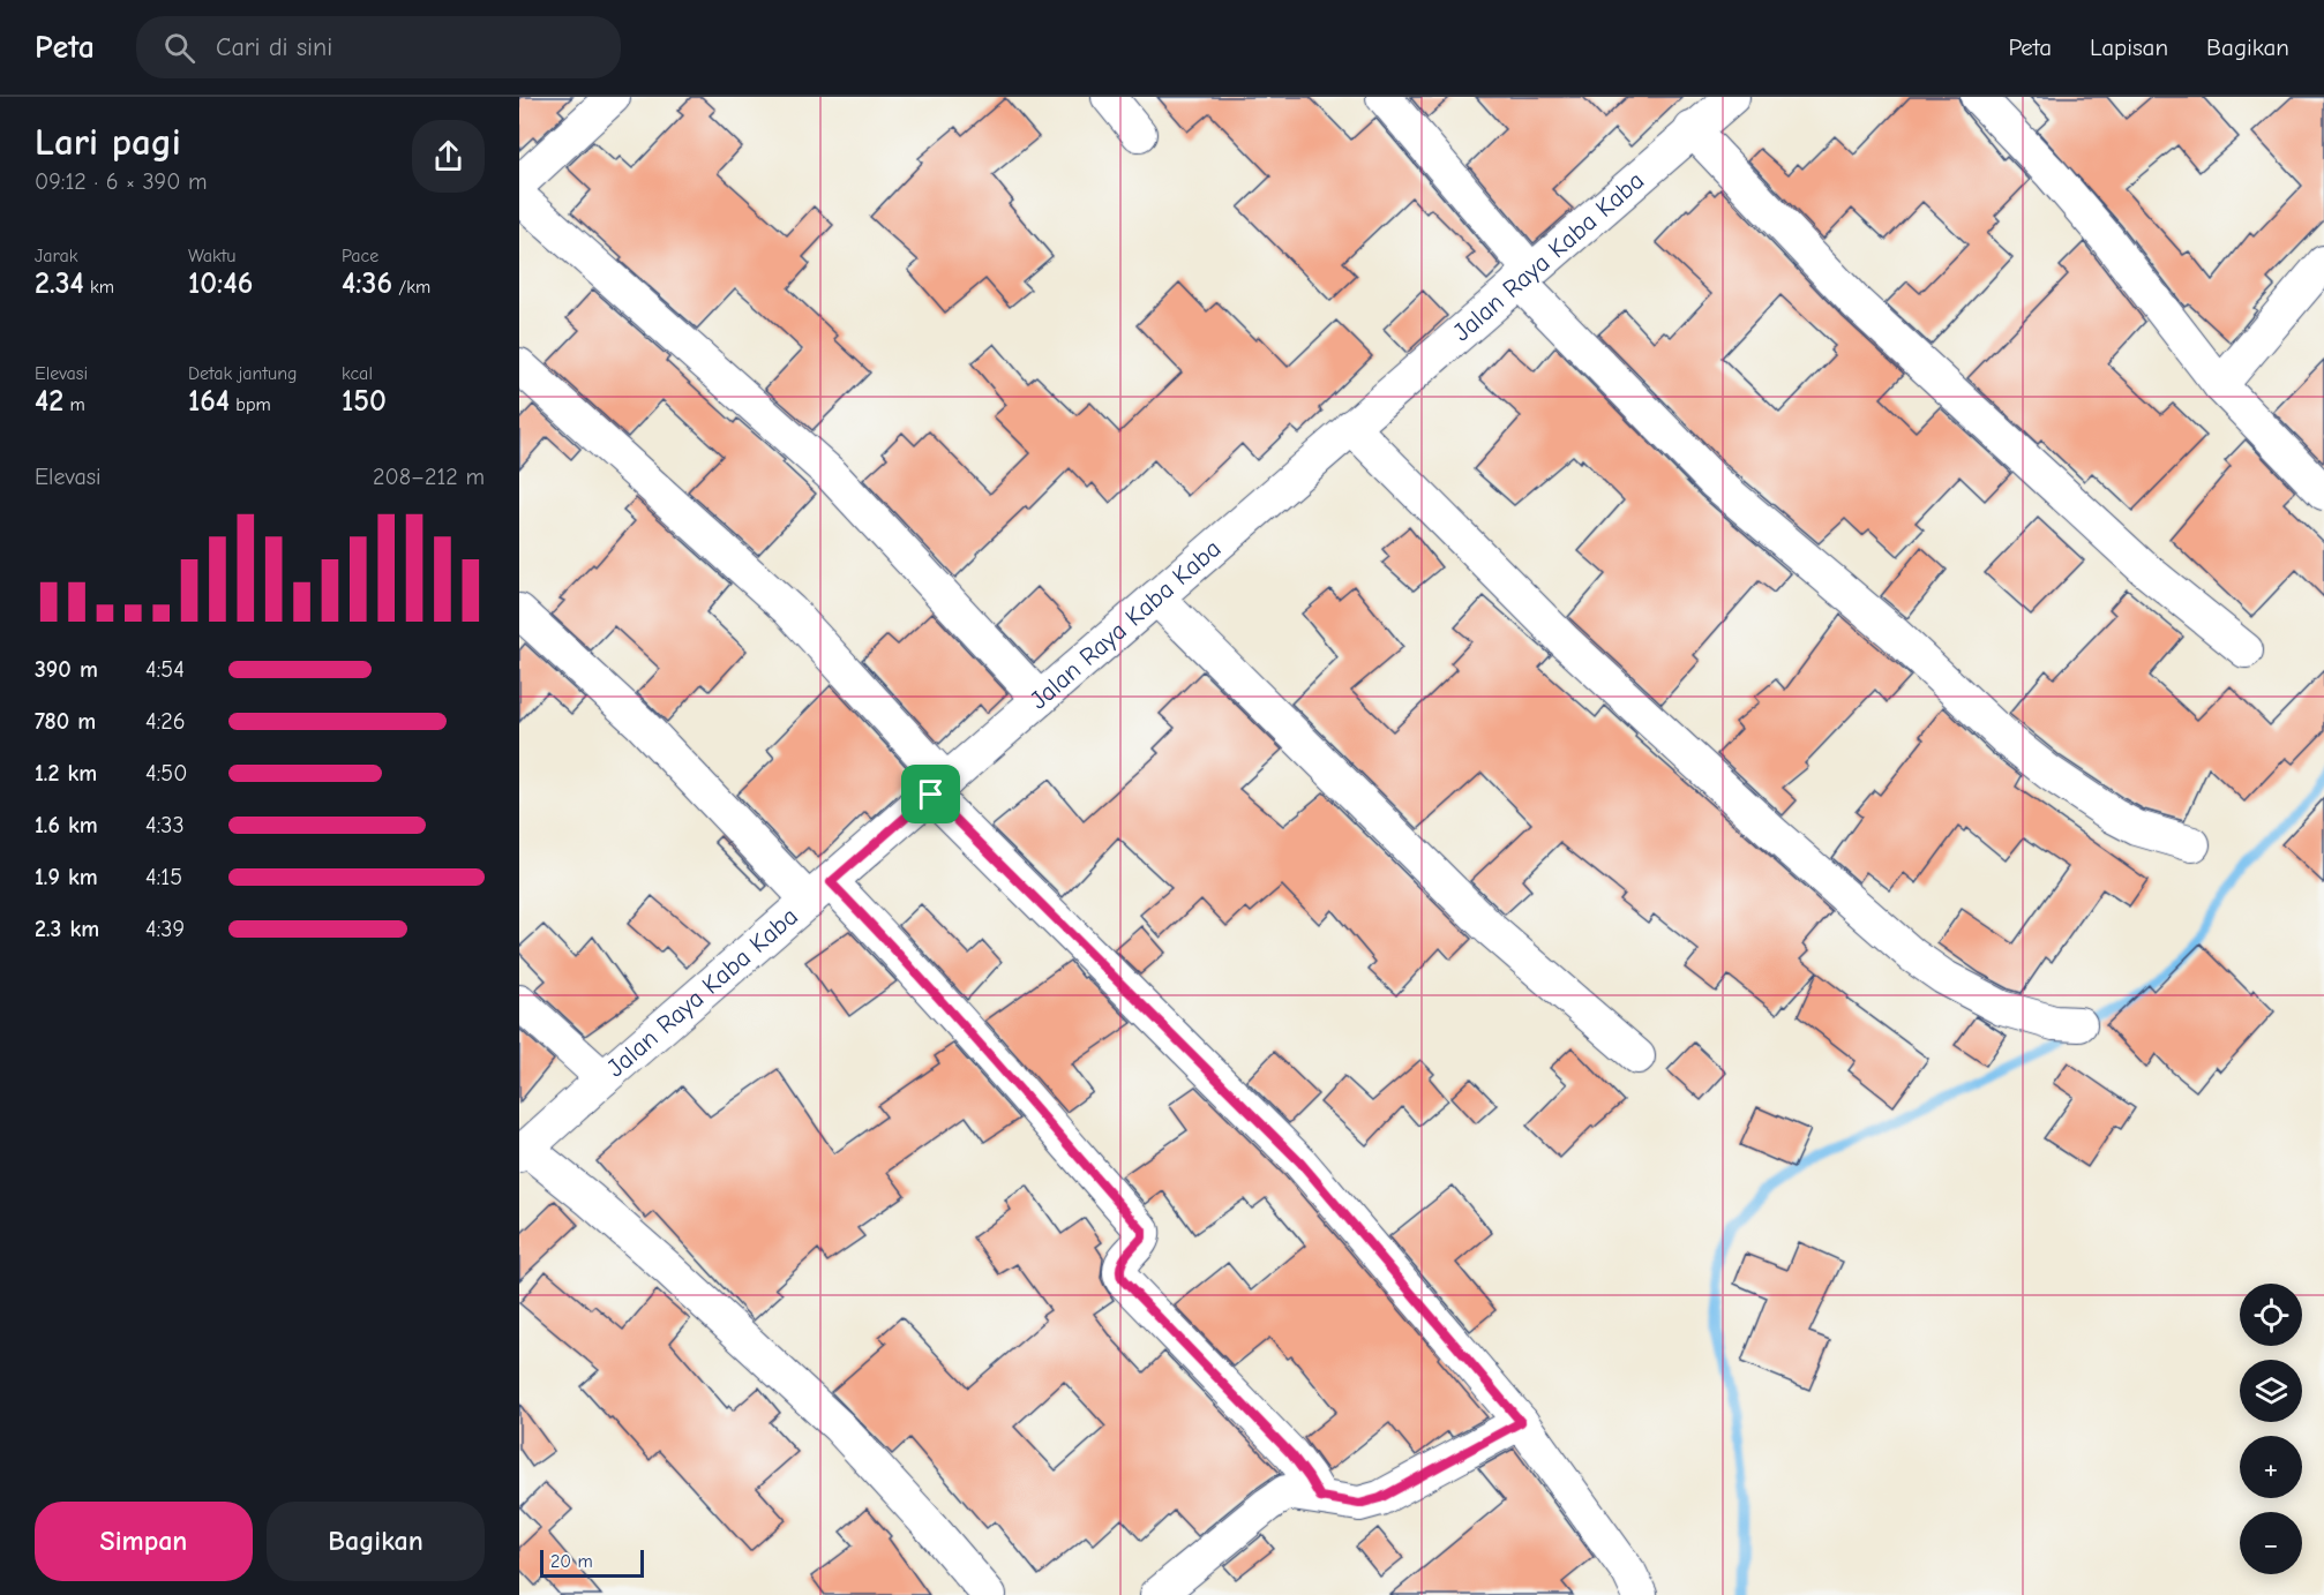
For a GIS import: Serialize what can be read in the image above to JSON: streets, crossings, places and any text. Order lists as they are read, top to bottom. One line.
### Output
{"streets":{"street":["Jalan Raya Kaba Kaba"]},"scale_bar":"20 m","page":{"header":"Peta","search":"Cari di sini","nav":["Peta","Lapisan","Bagikan"],"heading":["Lari pagi","09:12 · 6 × 390 m"],"stats":[["Jarak","2.34 km"],["Waktu","10:46"],["Pace","4:36 /km"],["Elevasi","42 m"],["Detak jantung","164 bpm"],["kcal","150"]],"chart":["Elevasi","208–212 m"],"list":[{"name":"390 m","note":"4:54"},{"name":"780 m","note":"4:26"},{"name":"1.2 km","note":"4:50"},{"name":"1.6 km","note":"4:33"},{"name":"1.9 km","note":"4:15"},{"name":"2.3 km","note":"4:39"}],"map_buttons":["+","−"],"buttons":["Simpan","Bagikan"],"scale":"20 m"}}
